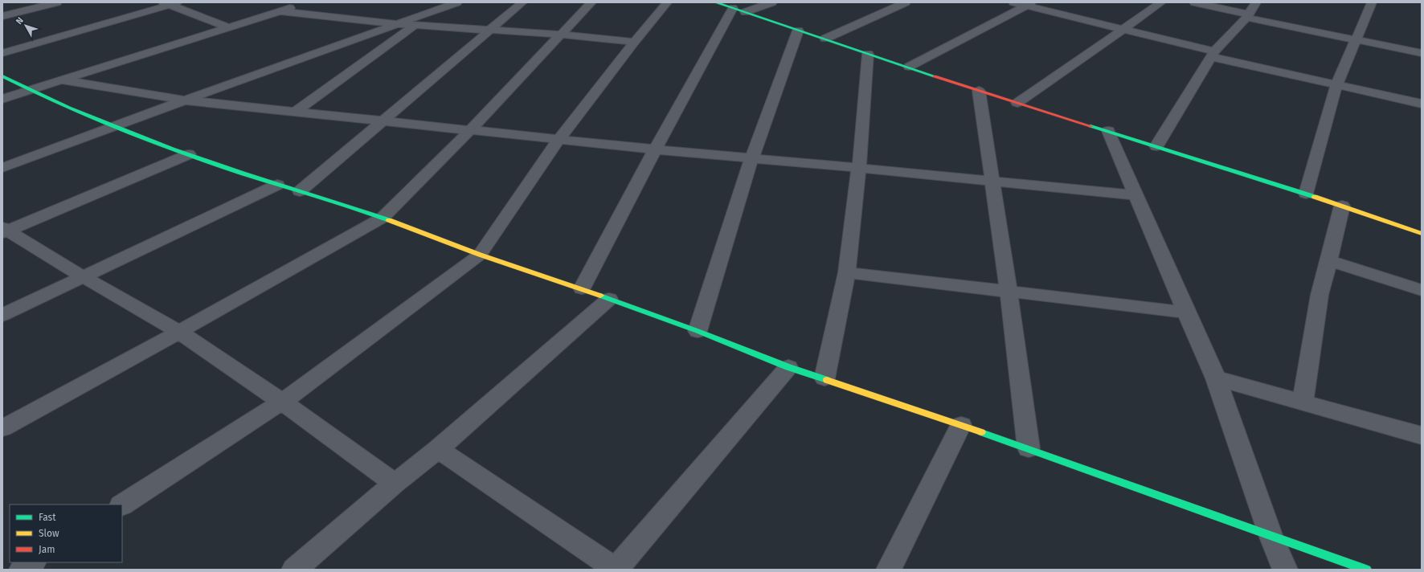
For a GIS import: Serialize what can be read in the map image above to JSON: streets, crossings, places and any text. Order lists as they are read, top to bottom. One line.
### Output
{"legend":["Fast","Slow","Jam"],"north":"top left"}
